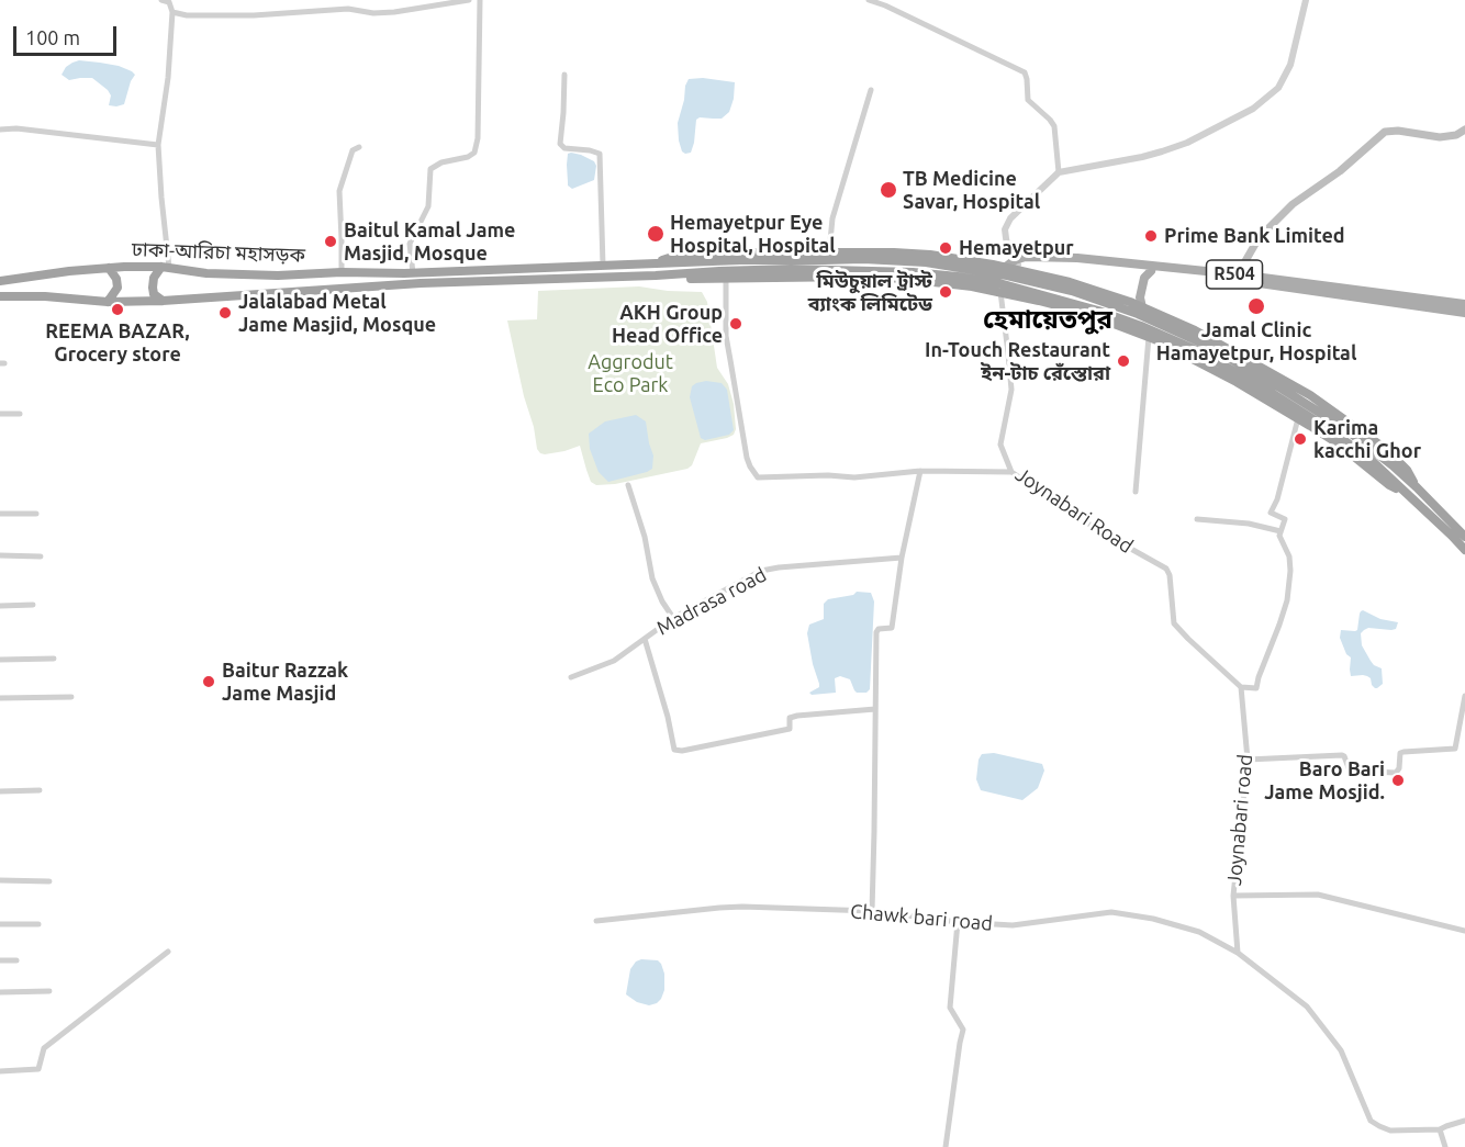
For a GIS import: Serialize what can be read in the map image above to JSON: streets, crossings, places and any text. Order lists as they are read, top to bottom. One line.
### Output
{"streets":{"highway":["ঢাকা-আরিচা মহাসড়ক"],"main road":["R504"],"street":["Joynabari Road","Madrasa road","Joynabari road","Chawk bari road"]},"crossings":[["Joynabari Road","Joynabari road"],["Joynabari road","Chawk bari road"]],"districts":["হেমায়েতপুর"],"parks":["Aggrodut Eco Park"],"places":["TB Medicine Savar, Hospital","Hemayetpur Eye Hospital, Hospital","Prime Bank Limited","Baitul Kamal Jame Masjid, Mosque","Hemayetpur","মিউচুয়াল ট্রাস্ট ব্যাংক লিমিটেড","Jamal Clinic Hamayetpur, Hospital","REEMA BAZAR, Grocery store","Jalalabad Metal Jame Masjid, Mosque","AKH Group Head Office","In-Touch Restaurant ইন-টাচ রেঁস্তোরা","Karima kacchi Ghor","Baitur Razzak Jame Masjid","Baro Bari Jame Mosjid."],"scale_bar":"100 m"}
